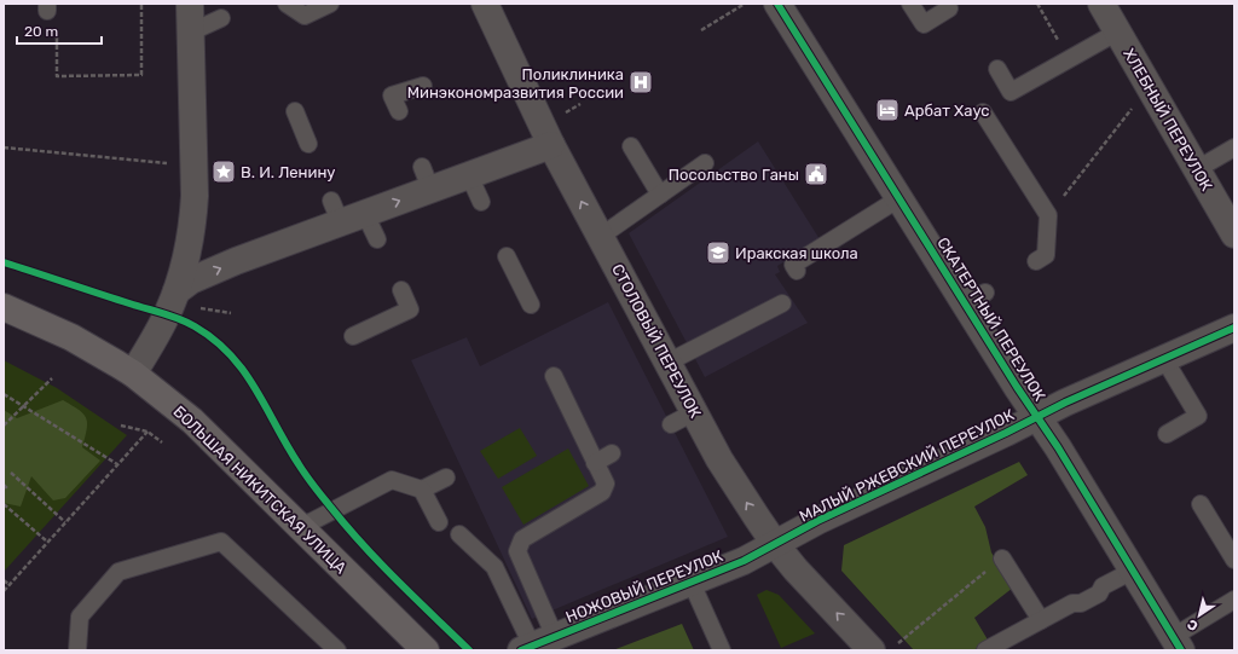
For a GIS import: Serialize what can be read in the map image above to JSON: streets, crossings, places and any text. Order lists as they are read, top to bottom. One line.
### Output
{"streets":{"street":["ХЛЕБНЫЙ ПЕРЕУЛОК","СКАТЕРТНЫЙ ПЕРЕУЛОК","СТОЛОВЫЙ ПЕРЕУЛОК","МАЛЫЙ РЖЕВСКИЙ ПЕРЕУЛОК","БОЛЬШАЯ НИКИТСКАЯ УЛИЦА","НОЖОВЫЙ ПЕРЕУЛОК"]},"crossings":[["СКАТЕРТНЫЙ ПЕРЕУЛОК","МАЛЫЙ РЖЕВСКИЙ ПЕРЕУЛОК"],["СТОЛОВЫЙ ПЕРЕУЛОК","МАЛЫЙ РЖЕВСКИЙ ПЕРЕУЛОК"],["СТОЛОВЫЙ ПЕРЕУЛОК","НОЖОВЫЙ ПЕРЕУЛОК"],["МАЛЫЙ РЖЕВСКИЙ ПЕРЕУЛОК","НОЖОВЫЙ ПЕРЕУЛОК"]],"one_way":["СТОЛОВЫЙ ПЕРЕУЛОК"],"places":{"hospital":["Поликлиника Минэкономразвития России"],"hotel":["Арбат Хаус"],"place":["В. И. Ленину"],"public building":["Посольство Ганы"],"school or university":["Иракская школа"]},"scale_bar":"20 m","north":"bottom left"}
